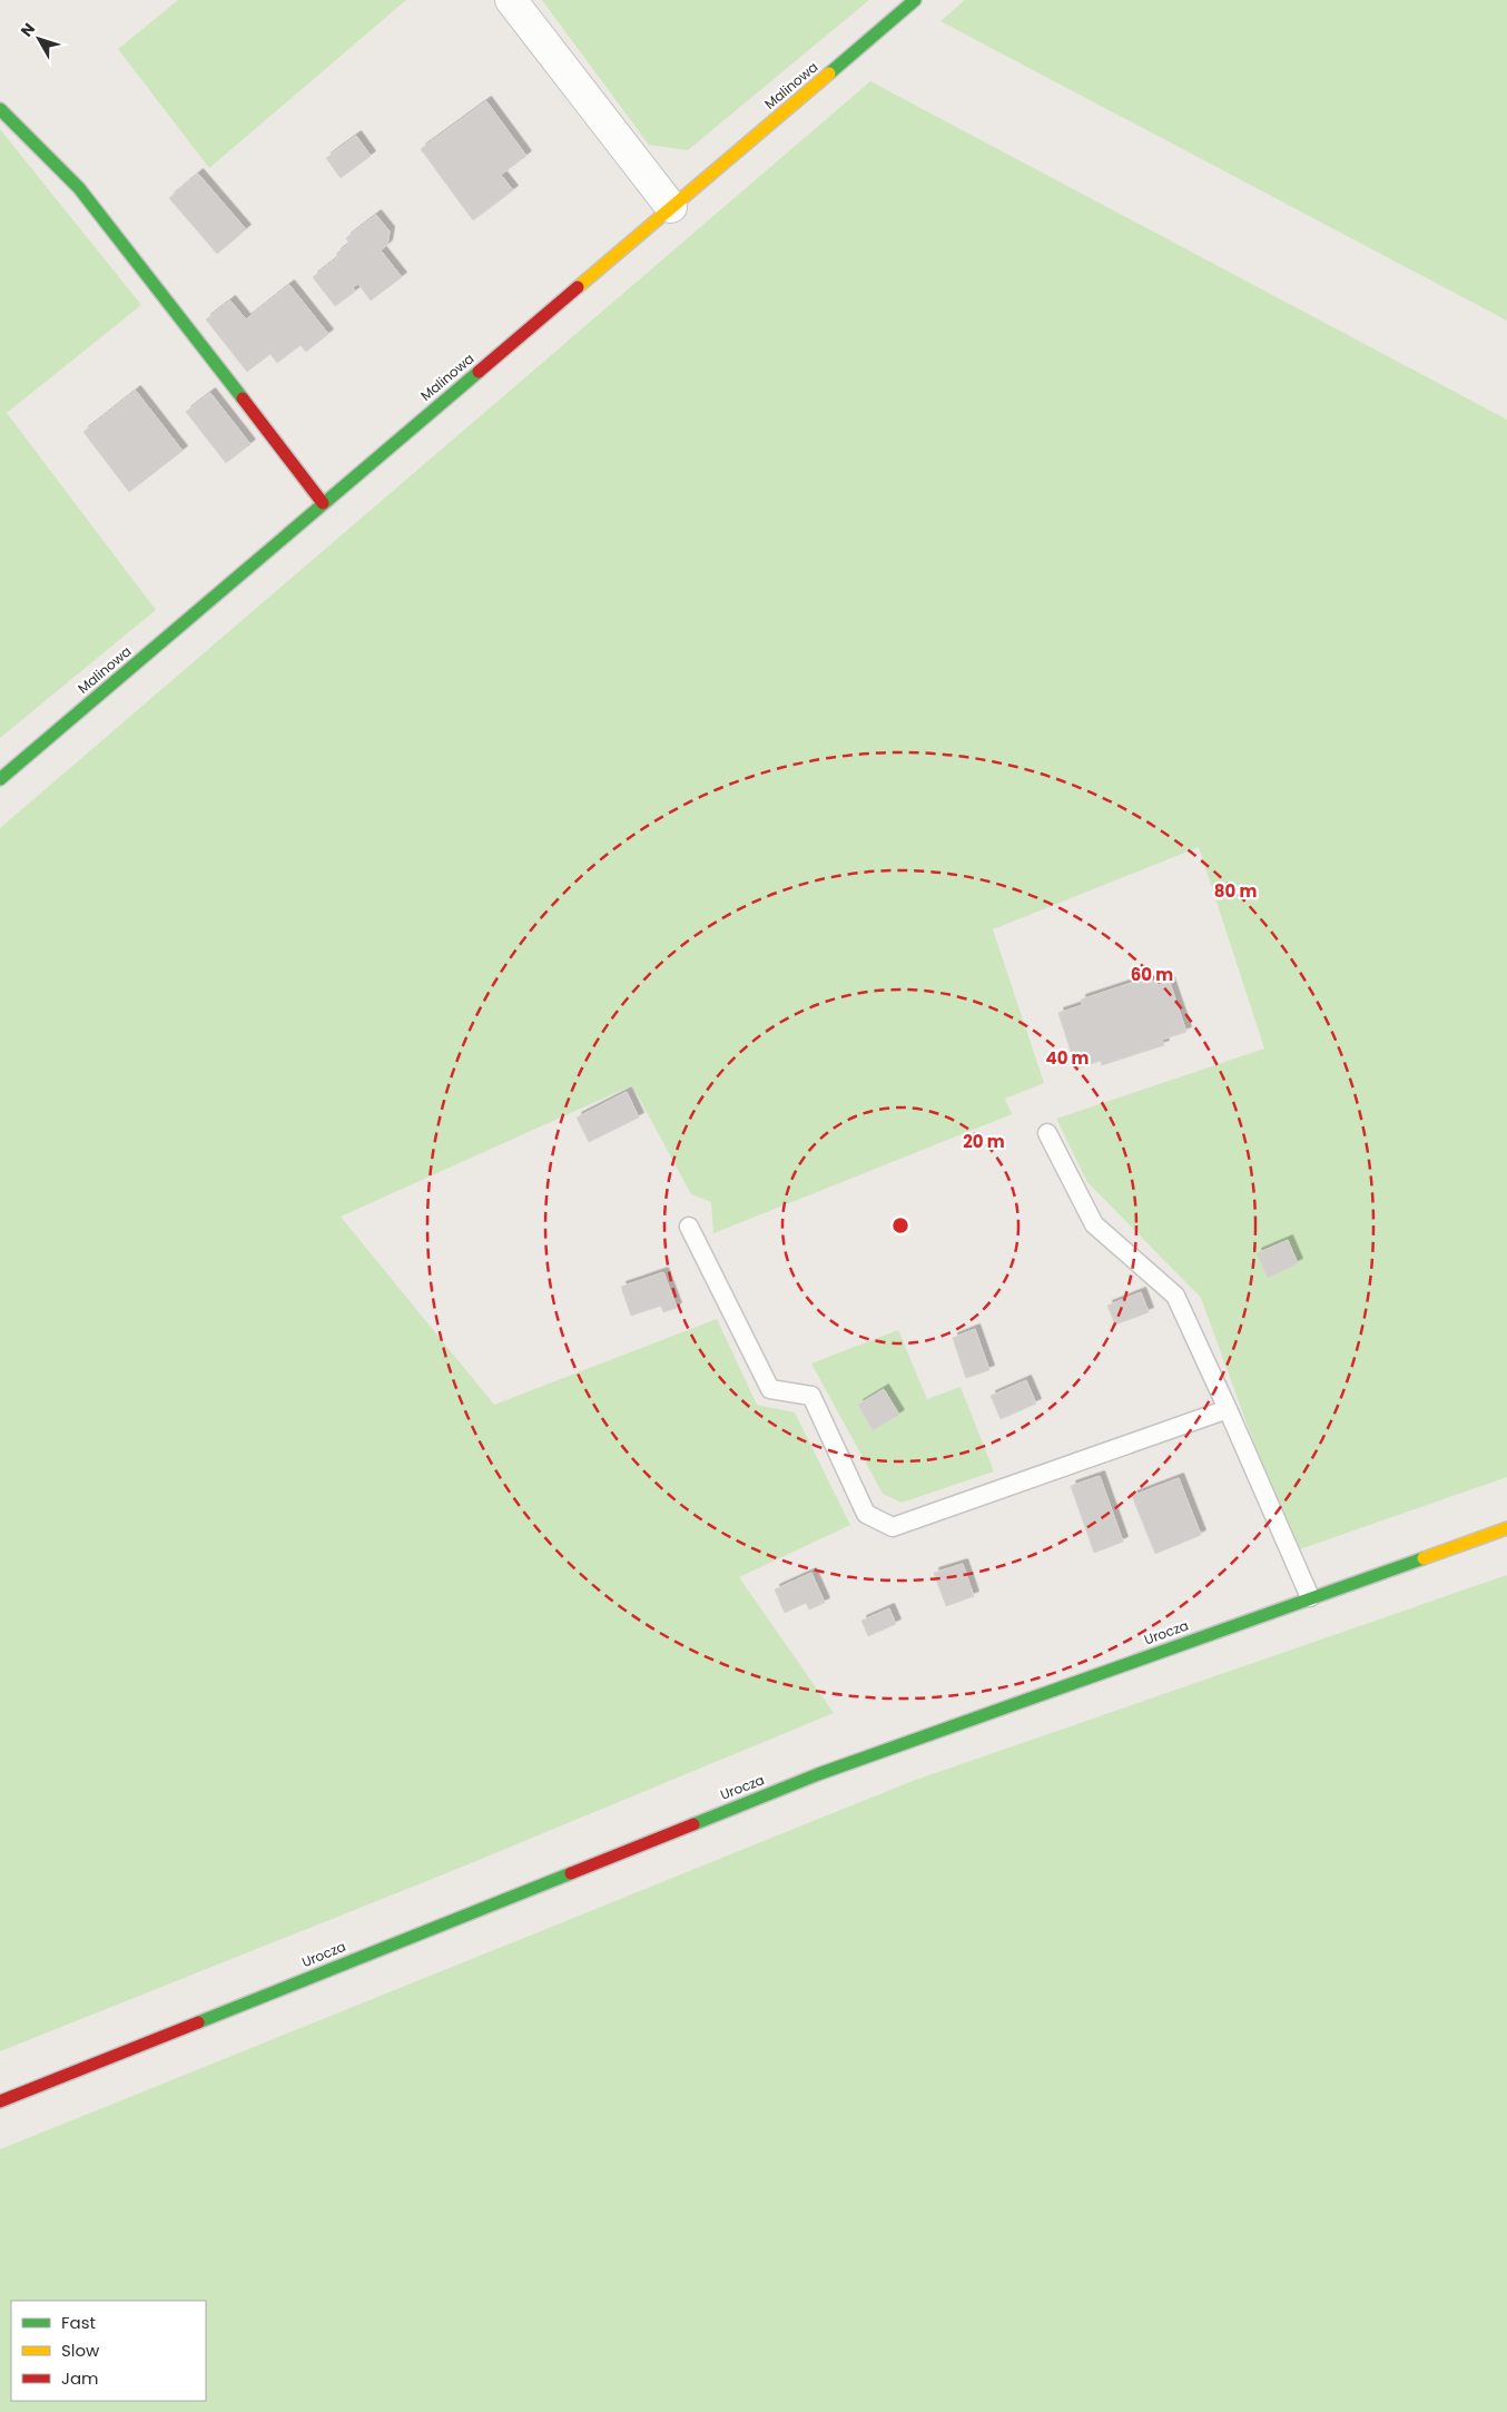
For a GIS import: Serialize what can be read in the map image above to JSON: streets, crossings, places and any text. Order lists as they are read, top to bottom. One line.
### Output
{"streets":{"street":["Malinowa","Urocza"]},"legend":["Fast","Slow","Jam"],"north":"top left","rings":["80 m","60 m","40 m","20 m"]}
